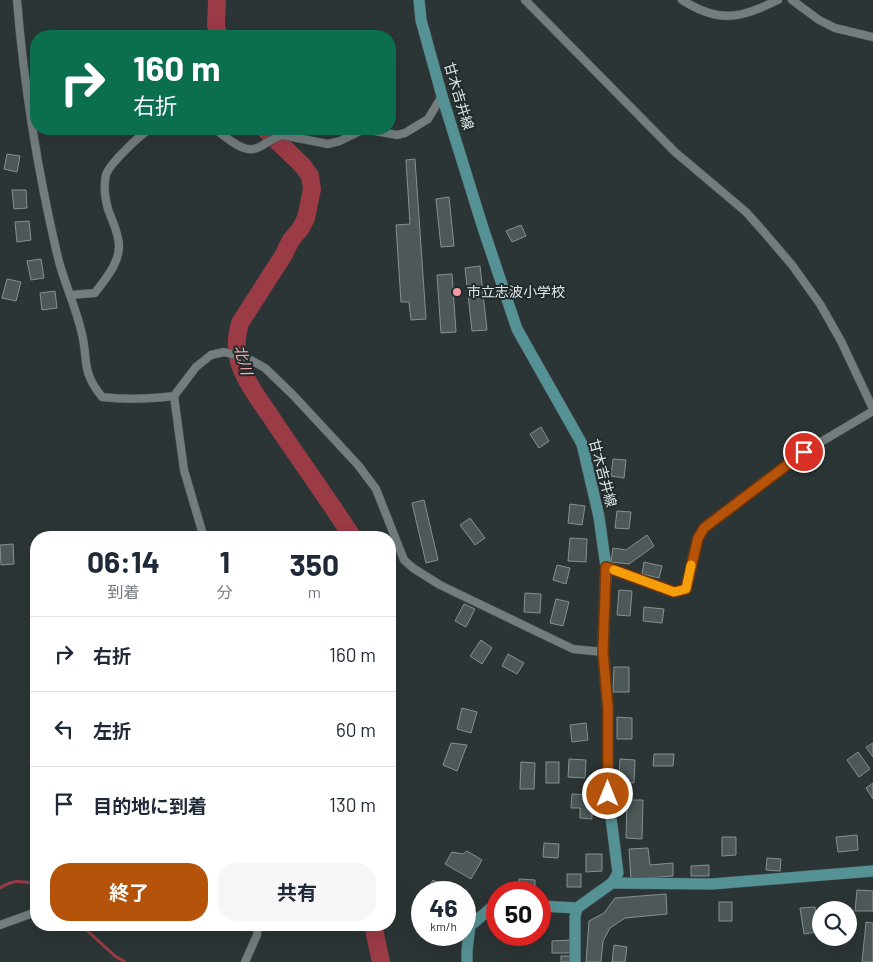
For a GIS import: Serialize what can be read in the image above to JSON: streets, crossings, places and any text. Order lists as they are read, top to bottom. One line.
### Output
{"streets":{"main road":["甘木吉井線"]},"water":["北川"],"places":["市立志波小学校"],"page":{"turn":["160 m","右折"],"eta":["06:14","到着","1","分","350","m"],"list":[{"name":"右折","value":"160 m"},{"name":"左折","value":"60 m"},{"name":"目的地に到着","value":"130 m"}],"buttons":["終了","共有"],"speed":"46 km/h","limit":"50"}}
